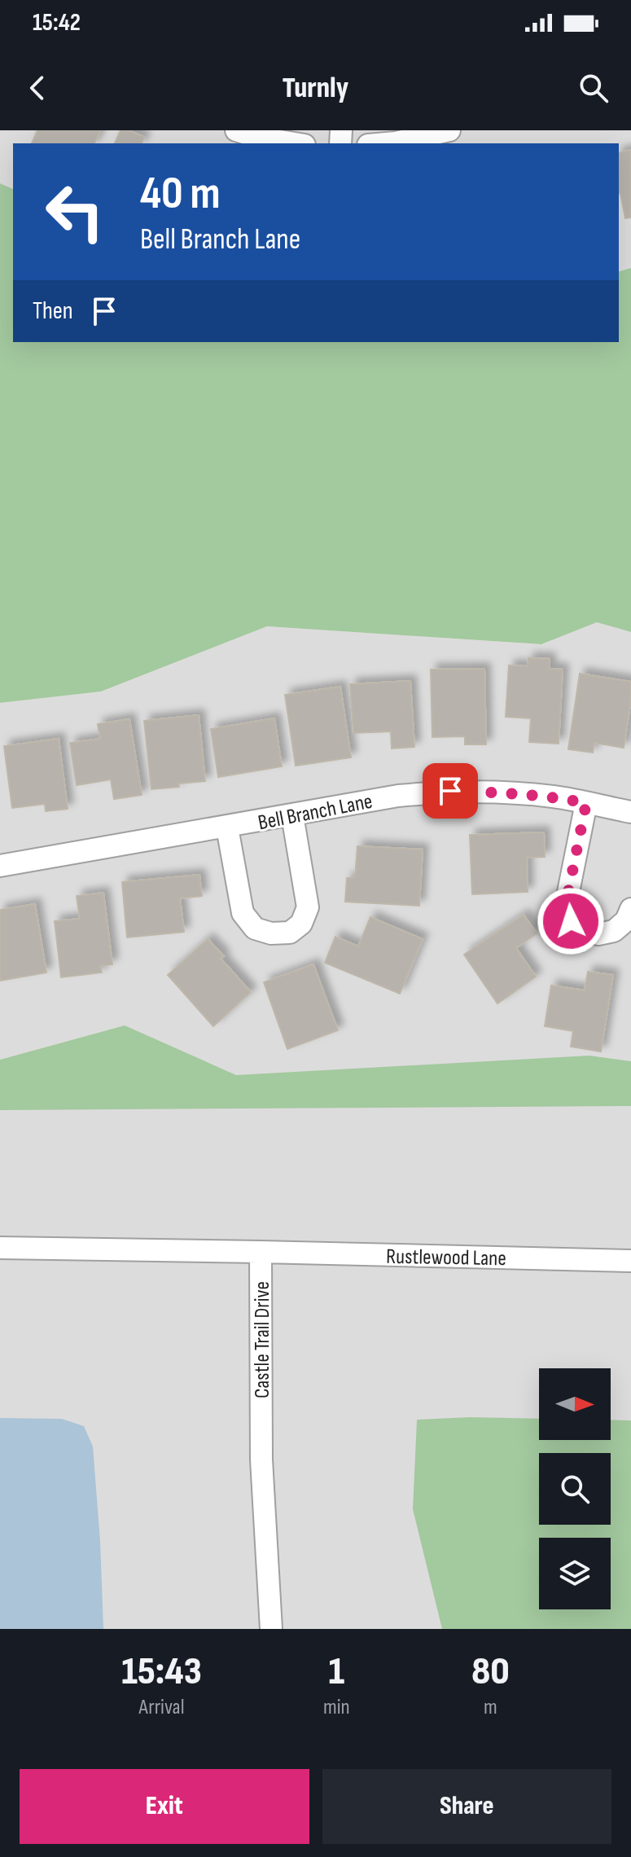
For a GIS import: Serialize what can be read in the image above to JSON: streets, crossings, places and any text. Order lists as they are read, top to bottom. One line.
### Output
{"streets":{"street":["Bell Branch Lane","Rustlewood Lane","Castle Trail Drive"]},"crossings":[["Rustlewood Lane","Castle Trail Drive"]],"north":"right","page":{"status":"15:42","header":"Turnly","turn":["40 m","Bell Branch Lane"],"then":"Then","eta":["15:43","Arrival","1","min","80","m"],"buttons":["Exit","Share"]}}
